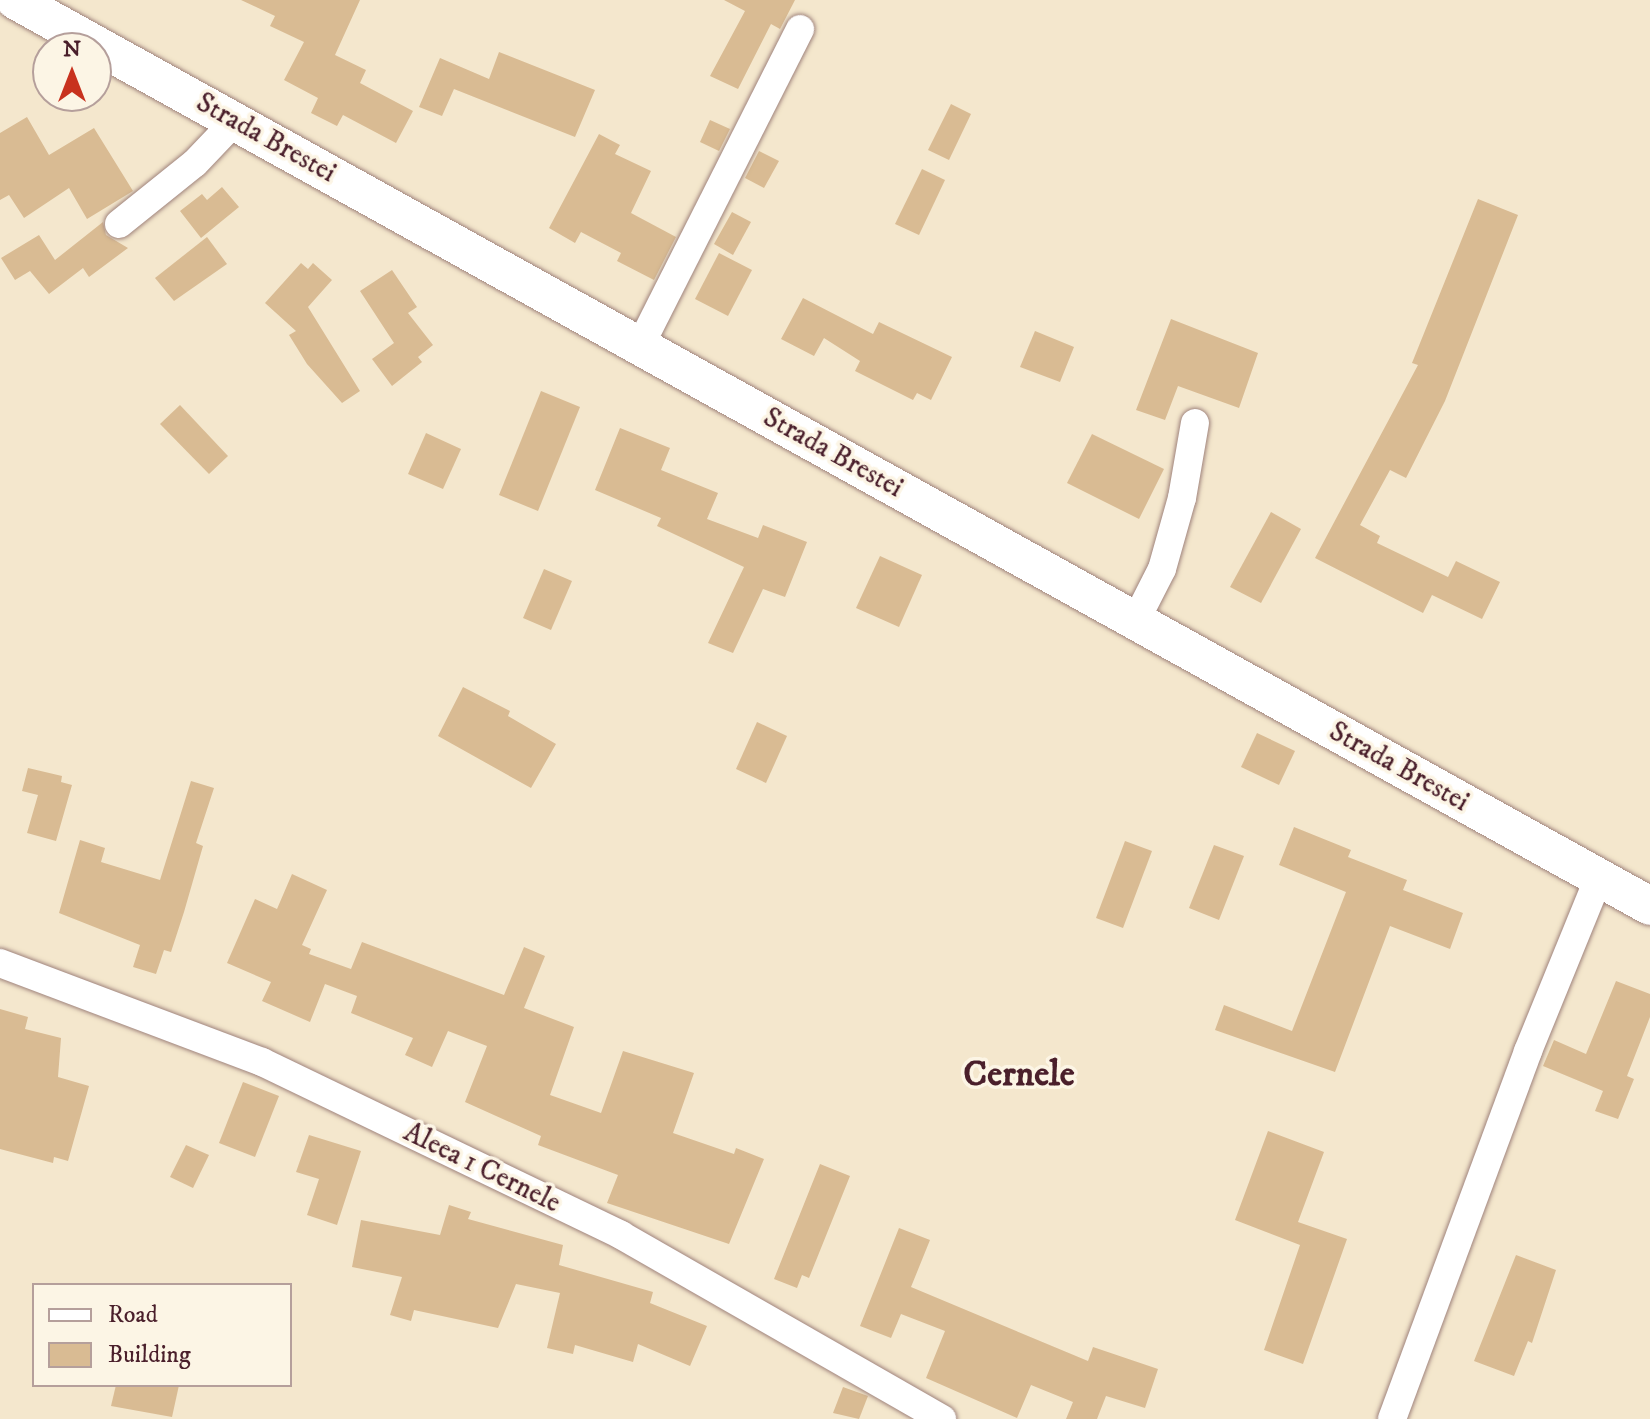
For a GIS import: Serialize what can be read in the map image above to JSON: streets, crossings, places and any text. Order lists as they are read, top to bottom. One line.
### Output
{"streets":{"main road":["Strada Brestei"],"street":["Aleea 1 Cernele"]},"districts":["Cernele"],"legend":["Road","Building"],"north":"top"}
